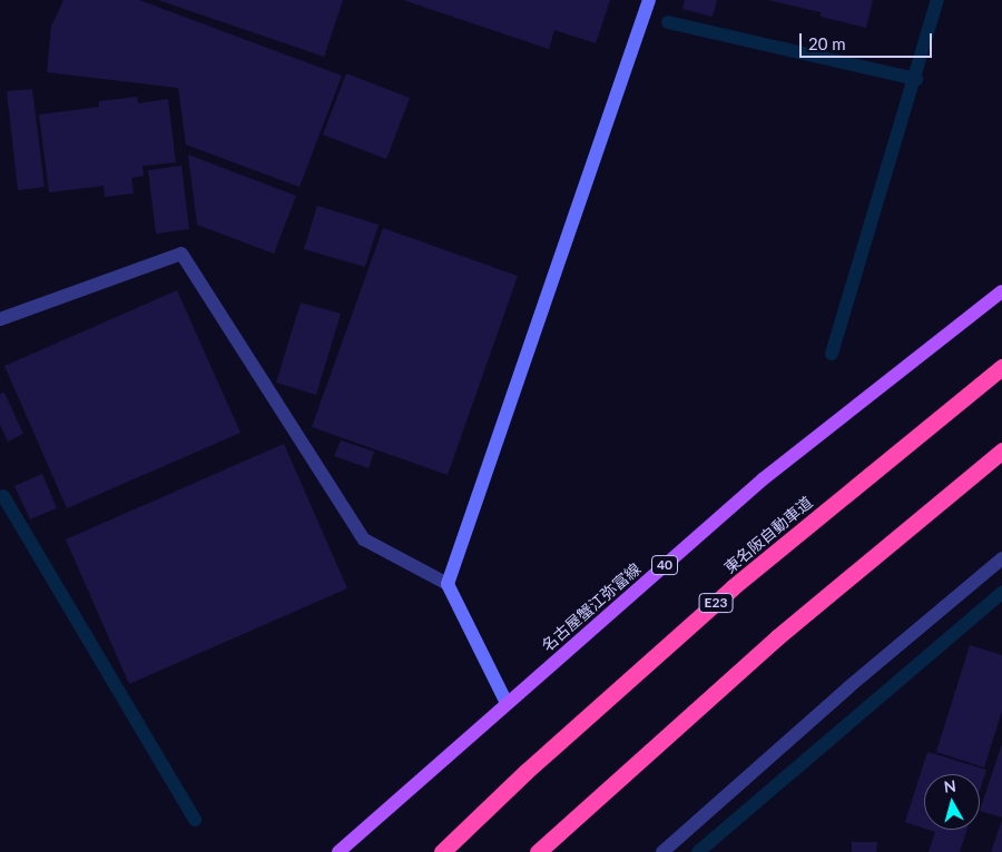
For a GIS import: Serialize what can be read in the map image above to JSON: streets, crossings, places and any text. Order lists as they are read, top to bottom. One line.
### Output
{"streets":{"highway":["東名阪自動車道","E23"],"main road":["40","名古屋蟹江弥富線"]},"scale_bar":"20 m","north":"top"}
